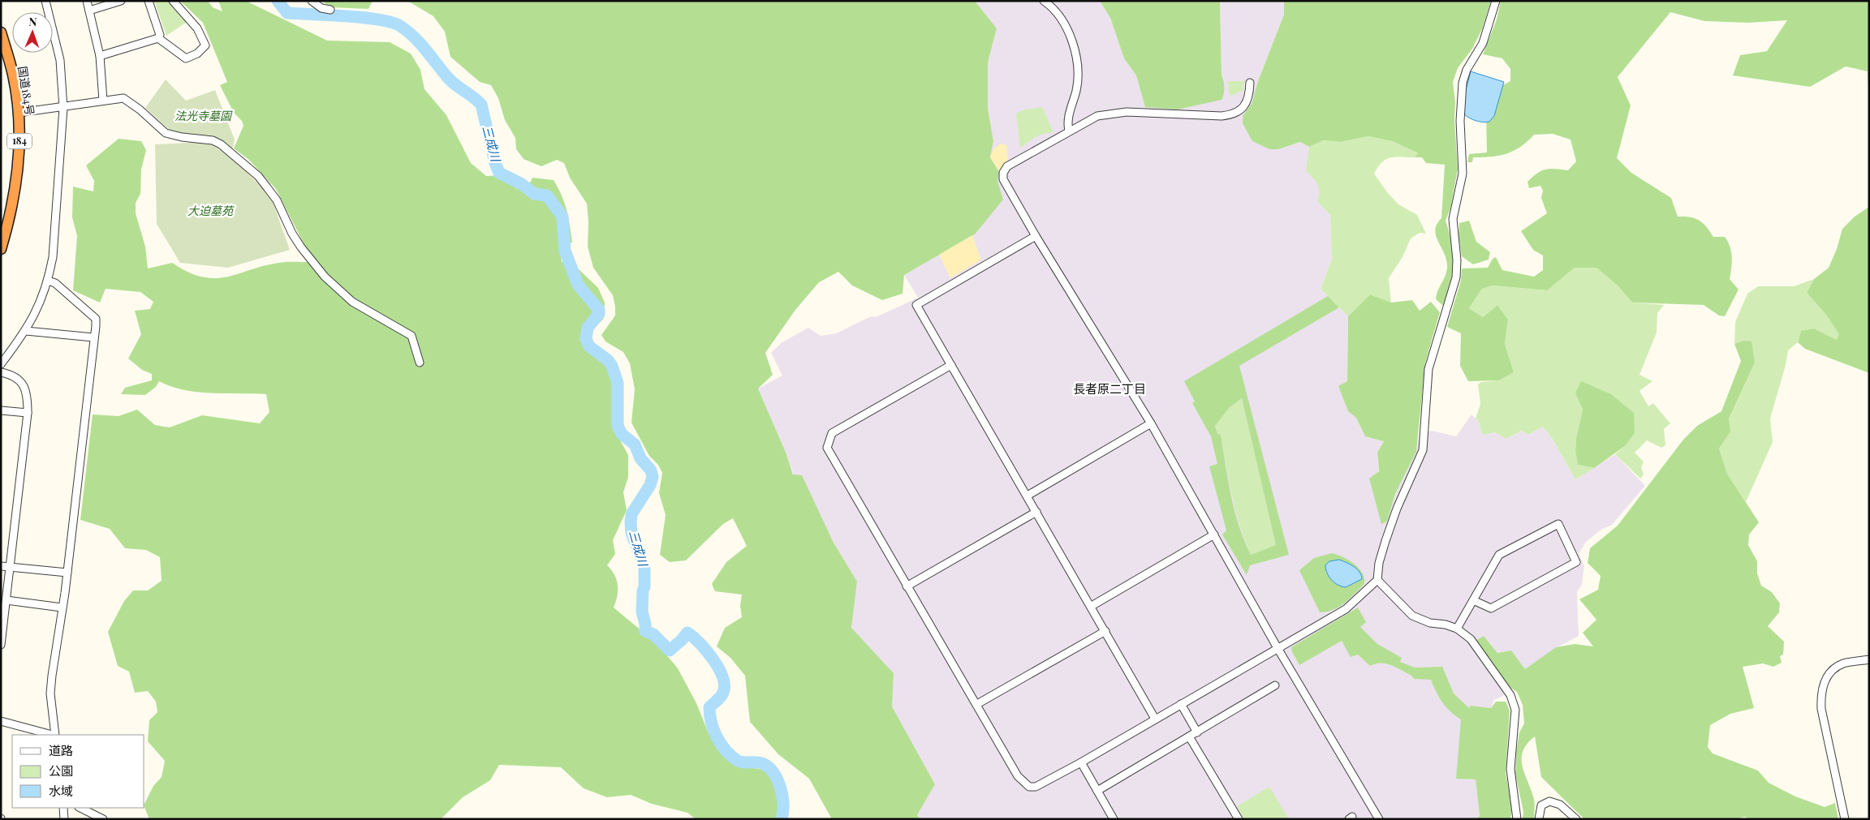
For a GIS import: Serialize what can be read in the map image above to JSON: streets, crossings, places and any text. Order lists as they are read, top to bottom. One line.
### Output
{"streets":{"highway":["国道184号","184"]},"districts":["長者原二丁目"],"water":["三成川"],"parks":["法光寺墓園","大迫墓苑"],"legend":["道路","公園","水域"],"north":"top"}
